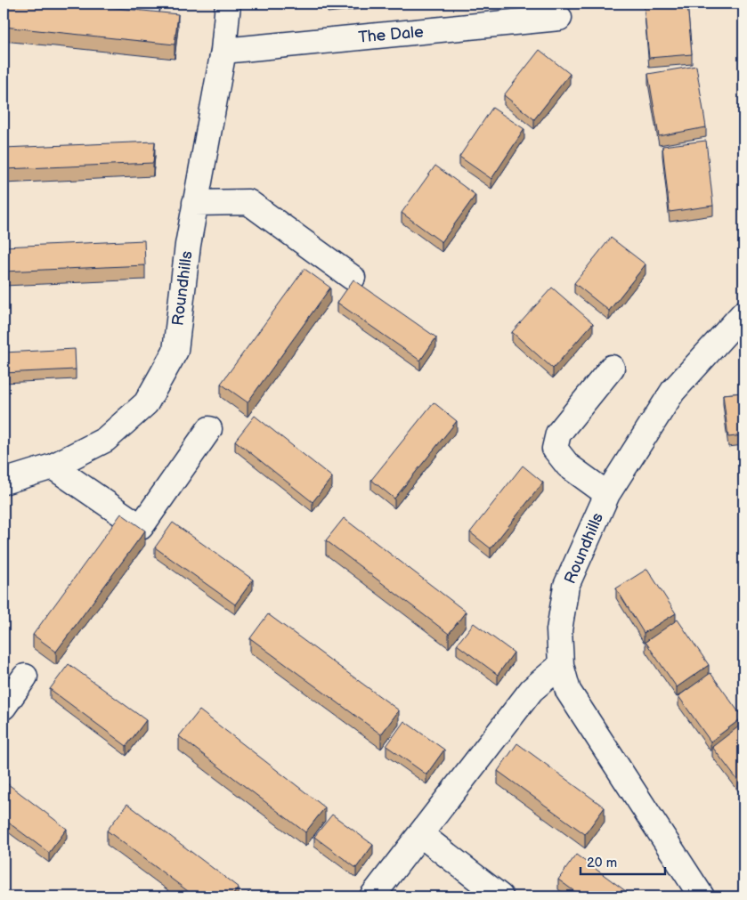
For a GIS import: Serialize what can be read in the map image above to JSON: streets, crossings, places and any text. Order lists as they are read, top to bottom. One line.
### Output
{"streets":{"street":["The Dale","Roundhills"]},"crossings":[["The Dale","Roundhills"]],"scale_bar":"20 m"}
